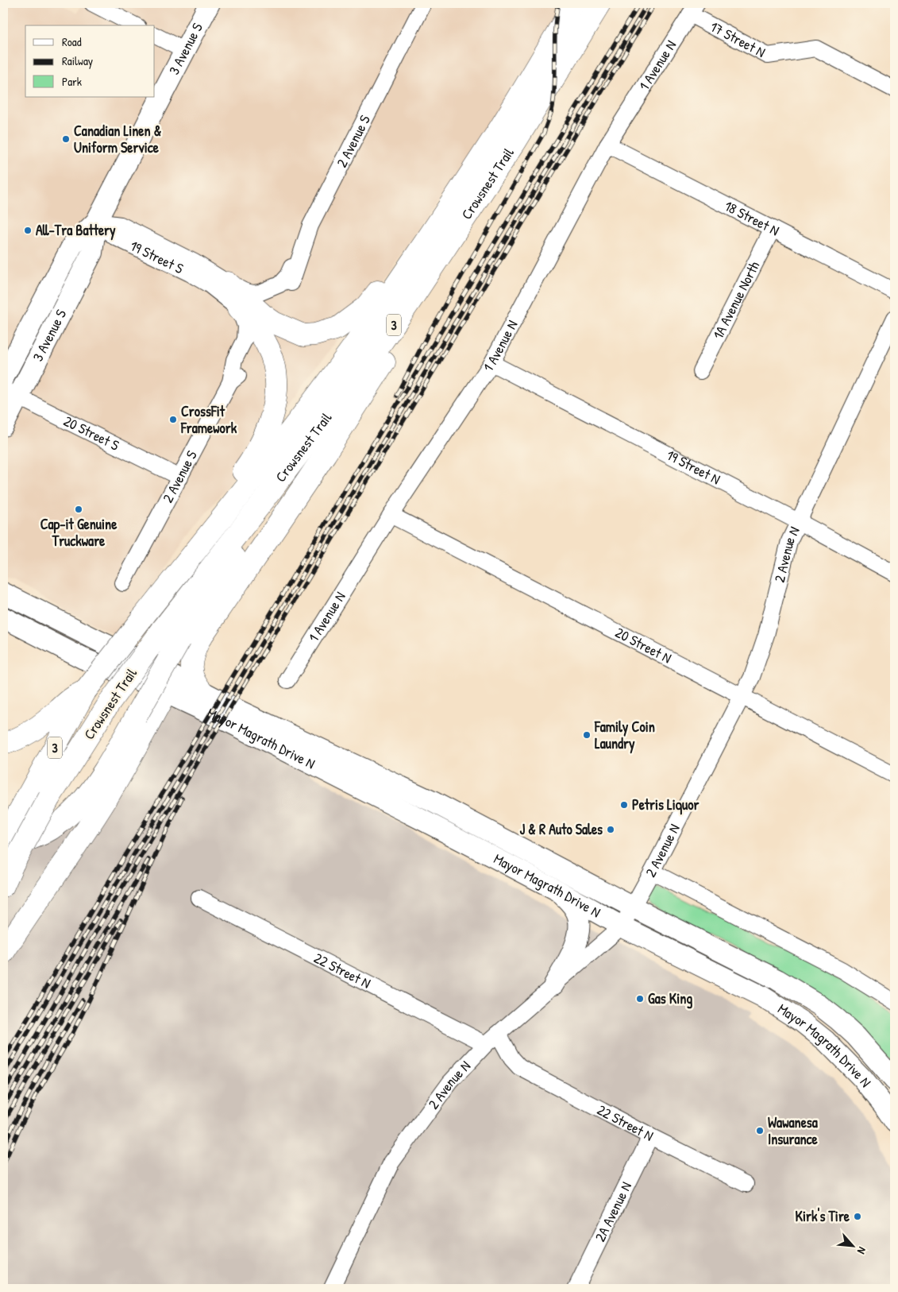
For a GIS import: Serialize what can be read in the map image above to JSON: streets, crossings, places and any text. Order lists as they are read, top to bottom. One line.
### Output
{"streets":{"highway":["Crowsnest Trail","3"],"main road":["3 Avenue S","Mayor Magrath Drive N"],"street":["17 Street N","1 Avenue N","2 Avenue S","18 Street N","19 Street S","1A Avenue North","20 Street S","19 Street N","2 Avenue N","20 Street N","22 Street N","2A Avenue N"]},"crossings":[["17 Street N","1 Avenue N"],["3 Avenue S","19 Street S"],["3 Avenue S","20 Street S"],["1 Avenue N","18 Street N"],["1 Avenue N","19 Street N"],["1 Avenue N","20 Street N"],["2 Avenue S","19 Street S"],["2 Avenue S","20 Street S"],["18 Street N","1A Avenue North"],["19 Street N","2 Avenue N"],["2 Avenue N","20 Street N"],["2 Avenue N","Mayor Magrath Drive N"],["2 Avenue N","22 Street N"],["22 Street N","2A Avenue N"]],"places":["Canadian Linen & Uniform Service","All-Tra Battery","CrossFit Framework","Cap-it Genuine Truckware","Family Coin Laundry","Petris Liquor","J & R Auto Sales","Gas King","Wawanesa Insurance","Kirk's Tire"],"legend":["Road","Railway","Park"],"north":"bottom right"}
